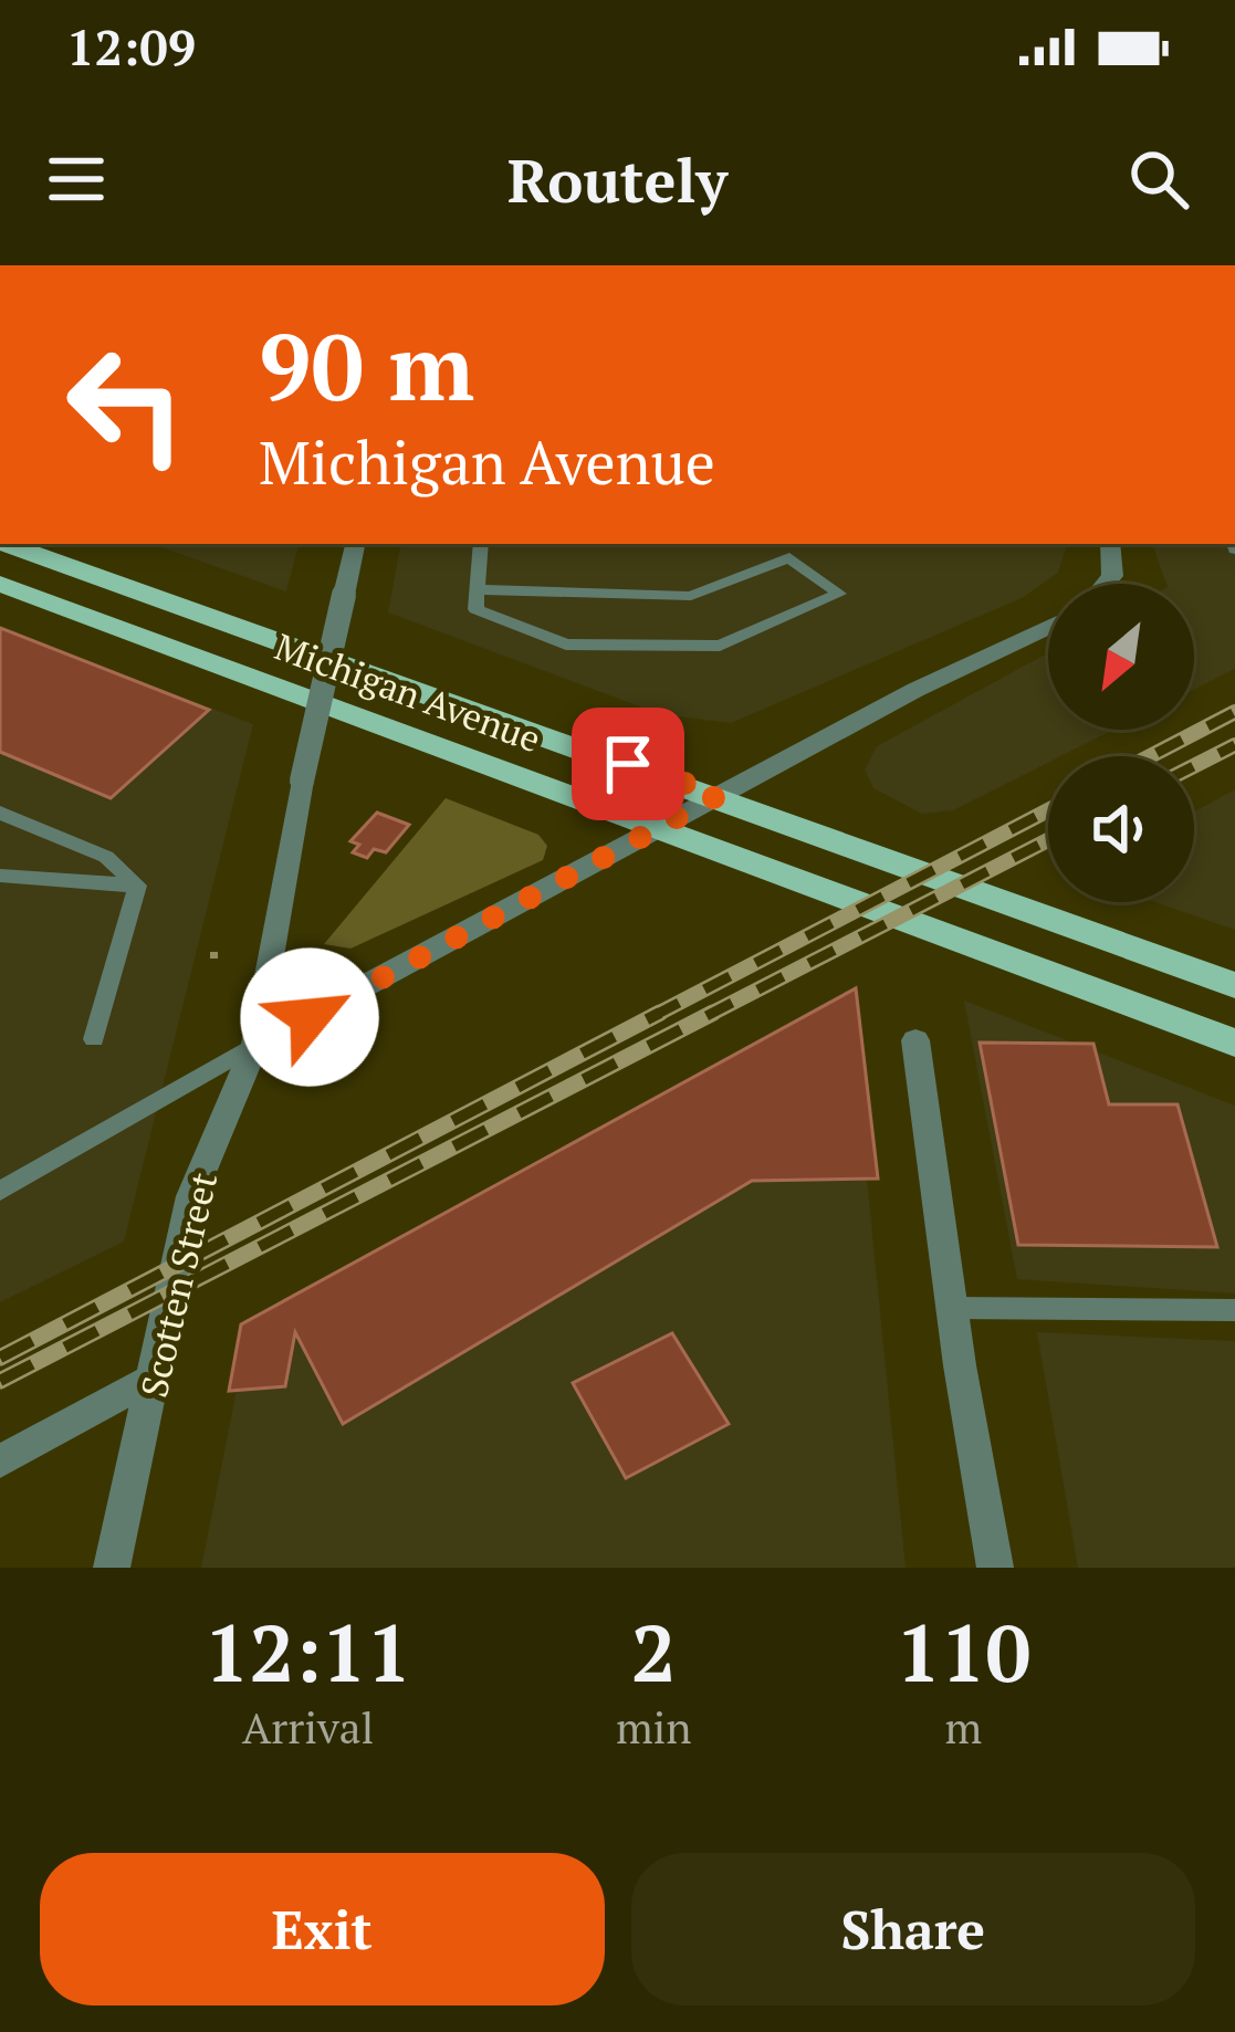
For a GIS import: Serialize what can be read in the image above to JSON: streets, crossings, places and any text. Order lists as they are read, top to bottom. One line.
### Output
{"streets":{"main road":["Michigan Avenue"],"street":["Scotten Street"]},"north":"bottom left","page":{"status":"12:09","header":"Routely","turn":["90 m","Michigan Avenue"],"eta":["12:11","Arrival","2","min","110","m"],"buttons":["Exit","Share"]}}
